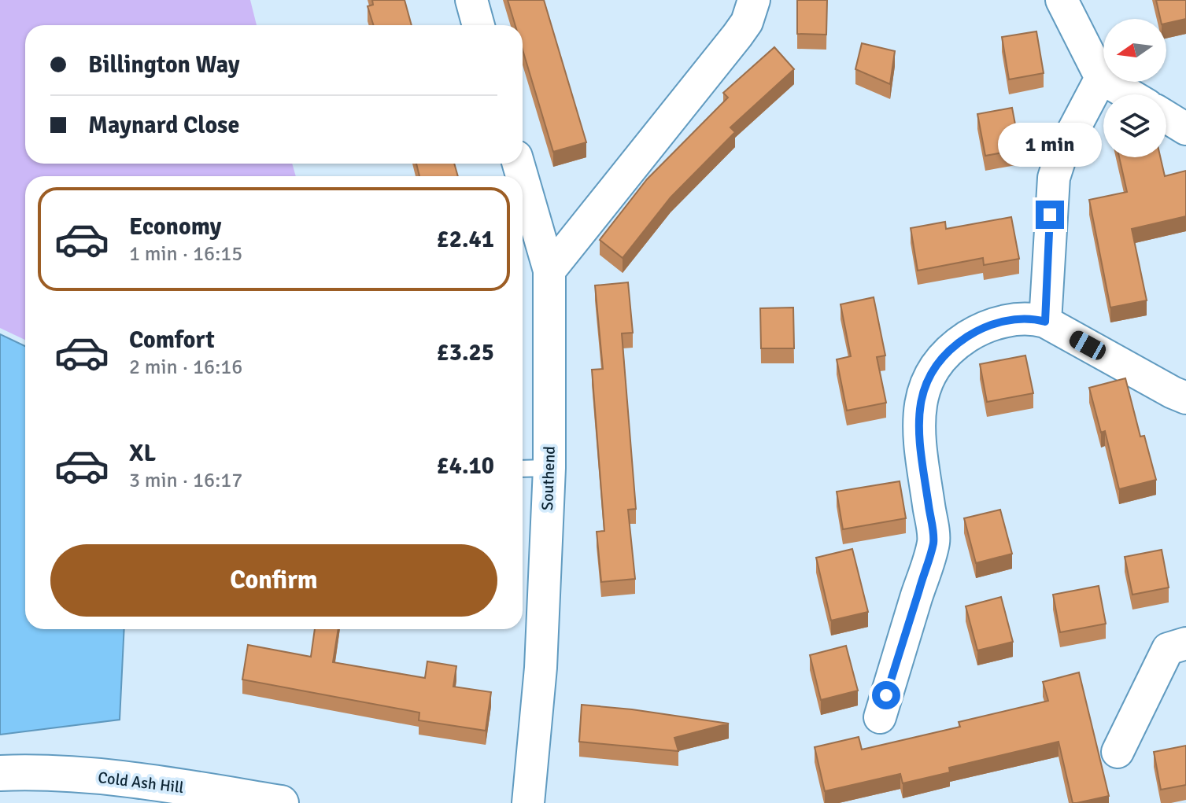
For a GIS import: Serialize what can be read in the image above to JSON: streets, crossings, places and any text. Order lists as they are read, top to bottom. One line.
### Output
{"streets":{"street":["Southend","Cold Ash Hill"]},"north":"left","page":{"banner":["Billington Way","Maynard Close"],"bubble":"1 min","list":[{"name":"Economy","note":"1 min · 16:15","value":"£2.41"},{"name":"Comfort","note":"2 min · 16:16","value":"£3.25"},{"name":"XL","note":"3 min · 16:17","value":"£4.10"}],"buttons":"Confirm"}}
